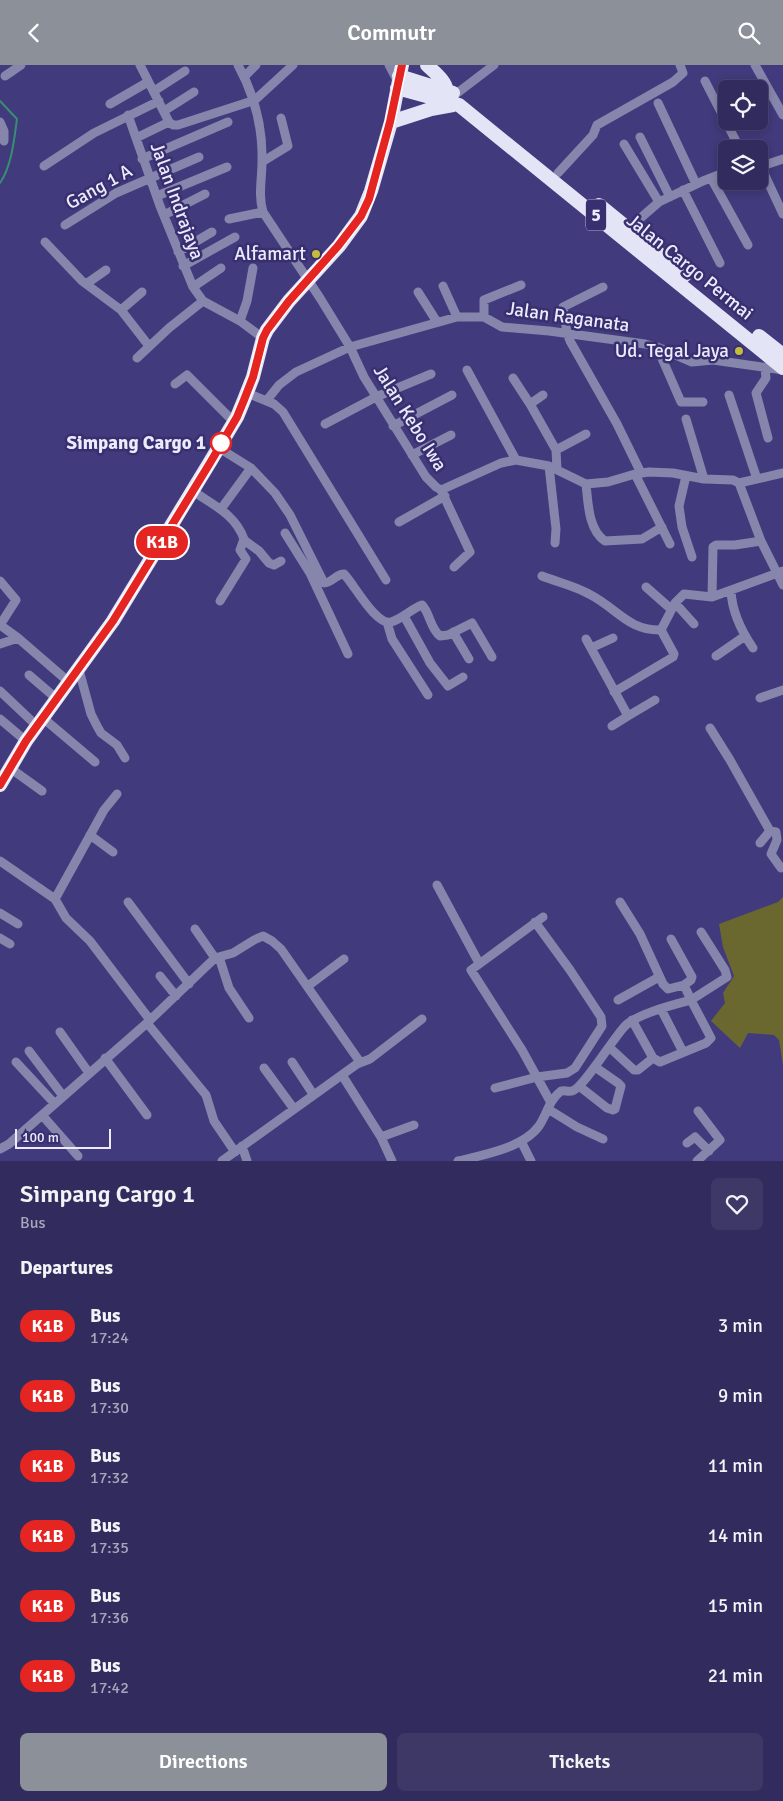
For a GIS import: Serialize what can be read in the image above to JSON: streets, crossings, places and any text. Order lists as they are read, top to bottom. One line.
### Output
{"streets":{"highway":["5","Jalan Cargo Permai"],"street":["Gang 1 A","Jalan Indrajaya","Jalan Raganata","Jalan Kebo Iwa"]},"crossings":[["Gang 1 A","Jalan Indrajaya"],["Jalan Cargo Permai","Jalan Raganata"],["Jalan Raganata","Jalan Kebo Iwa"]],"places":["Alfamart","Ud. Tegal Jaya","Simpang Cargo 1"],"lines":["bus line K1B"],"scale_bar":"100 m","page":{"header":"Commutr","on_map":"K1B","scale":"100 m","heading":[["Simpang Cargo 1","Bus"],"Departures"],"list":[{"mark":"K1B","name":"Bus","note":"17:24","value":"3 min"},{"mark":"K1B","name":"Bus","note":"17:30","value":"9 min"},{"mark":"K1B","name":"Bus","note":"17:32","value":"11 min"},{"mark":"K1B","name":"Bus","note":"17:35","value":"14 min"},{"mark":"K1B","name":"Bus","note":"17:36","value":"15 min"},{"mark":"K1B","name":"Bus","note":"17:42","value":"21 min"}],"buttons":["Directions","Tickets"]}}
